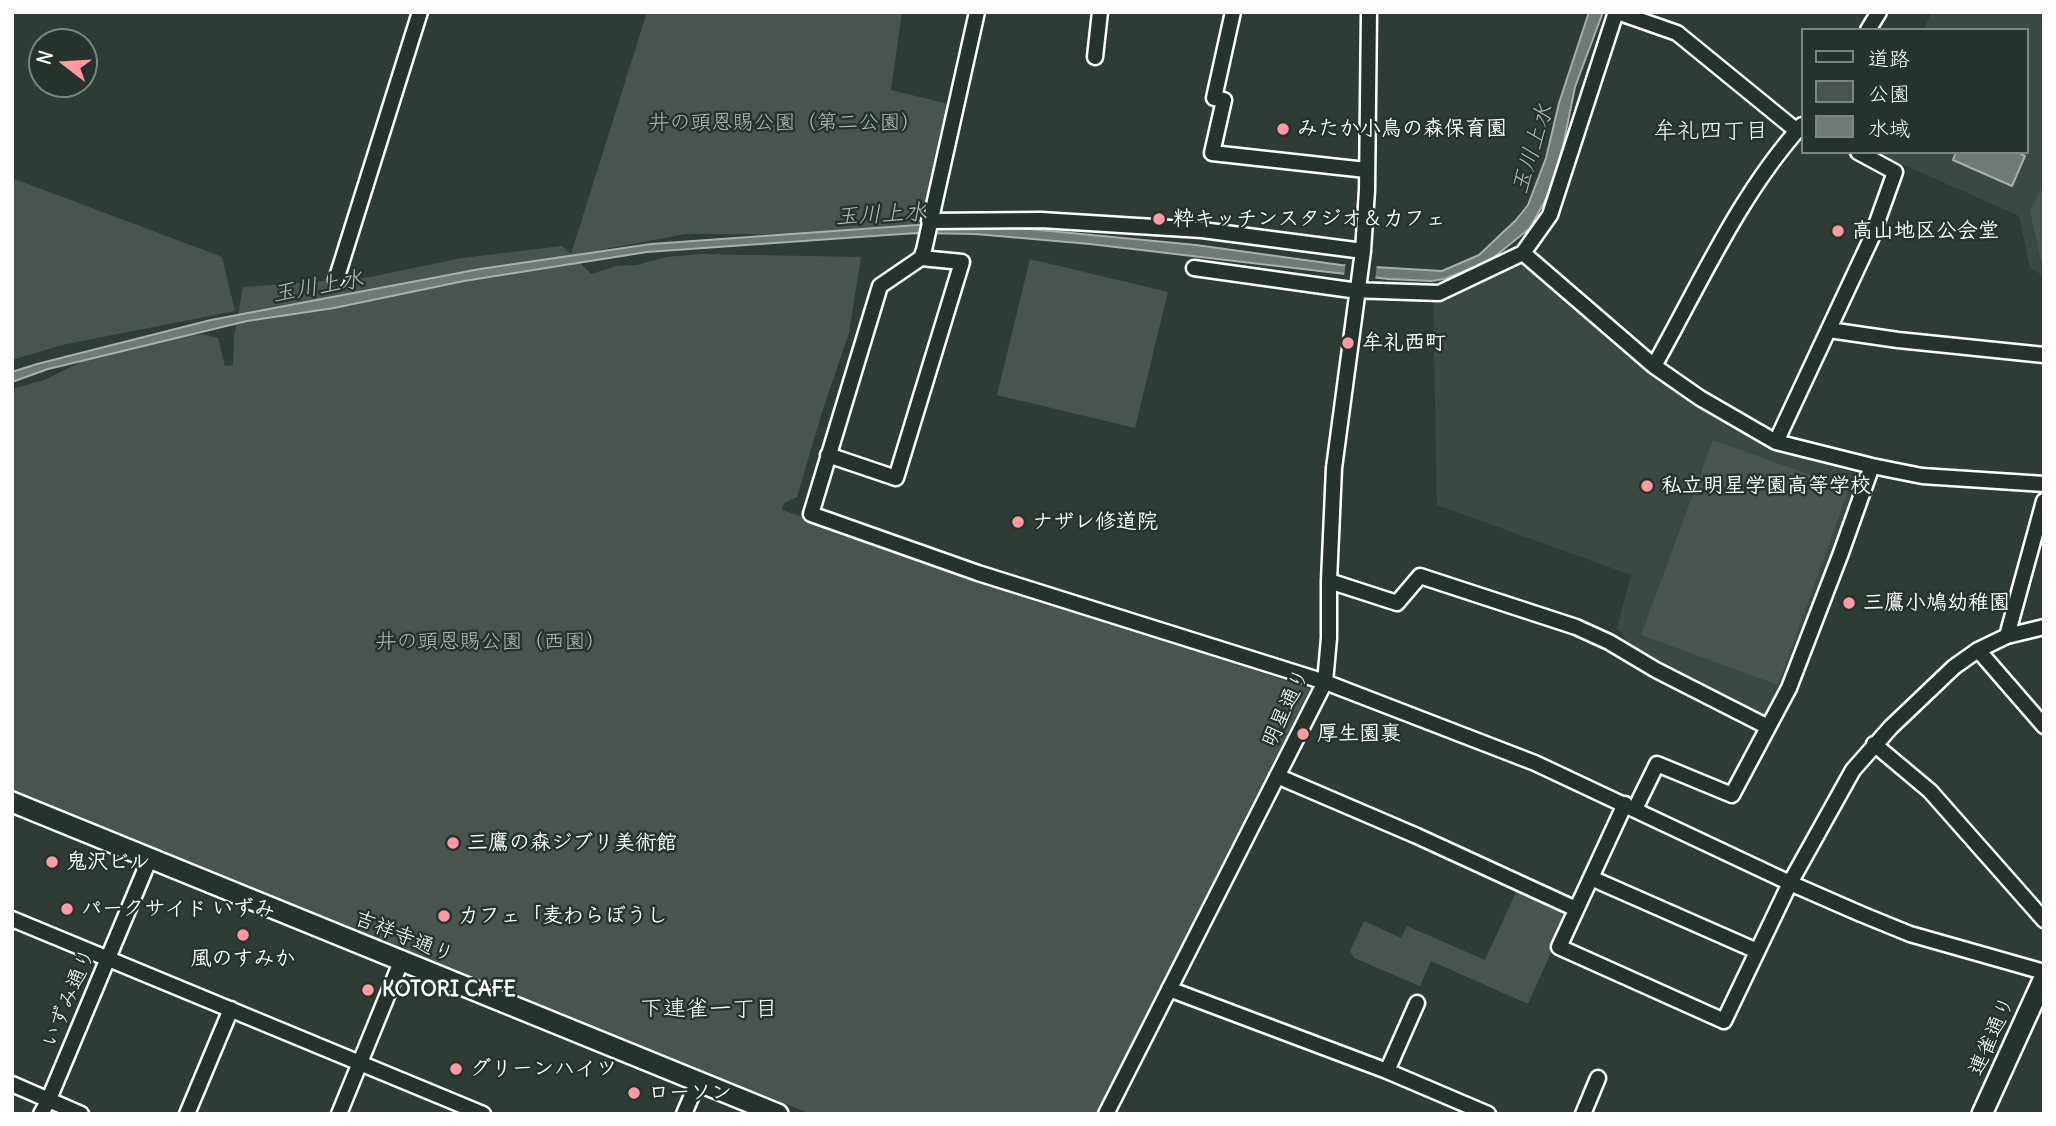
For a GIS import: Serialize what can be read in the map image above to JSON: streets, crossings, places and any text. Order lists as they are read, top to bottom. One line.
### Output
{"streets":{"main road":["吉祥寺通り","連雀通り"],"street":["明星通り","いずみ通り"]},"crossings":[["吉祥寺通り","いずみ通り"]],"districts":["牟礼四丁目","下連雀一丁目"],"water":["玉川上水"],"parks":["井の頭恩賜公園（第二公園）","井の頭恩賜公園（西園）"],"places":["みたか小鳥の森保育園","粋キッチンスタジオ＆カフェ","高山地区公会堂","牟礼西町","私立明星学園高等学校","ナザレ修道院","三鷹小鳩幼稚園","厚生園裏","三鷹の森ジブリ美術館","鬼沢ビル","パークサイド いずみ","カフェ「麦わらぼうし","風のすみか","KOTORI CAFE","グリーンハイツ","ローソン"],"legend":["道路","公園","水域"],"north":"left"}
